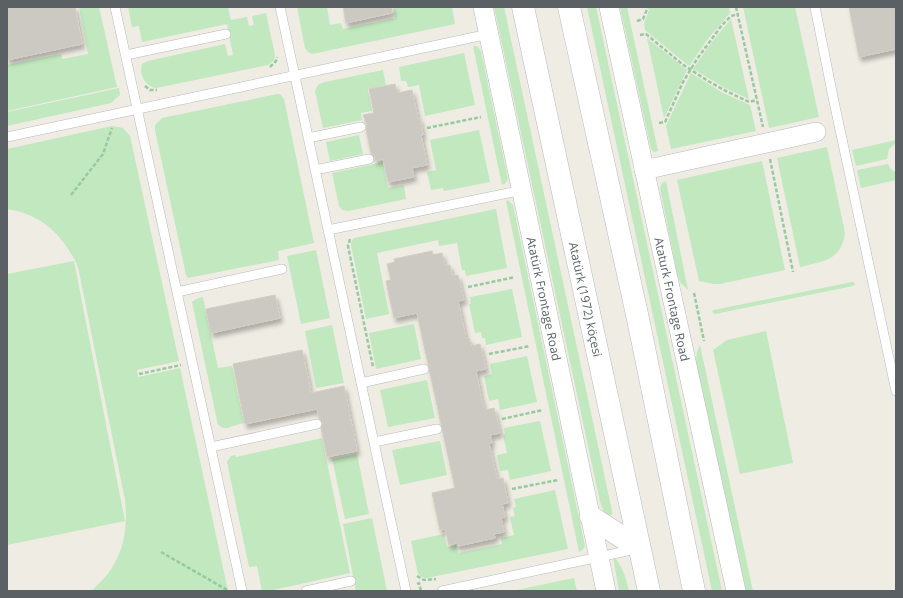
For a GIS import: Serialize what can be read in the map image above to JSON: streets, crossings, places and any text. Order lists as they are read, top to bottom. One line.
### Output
{"streets":{"main road":["Atatürk (1972) köçesi"],"street":["Atatürk Frontage Road","Ataturk Frontage Road"]}}
